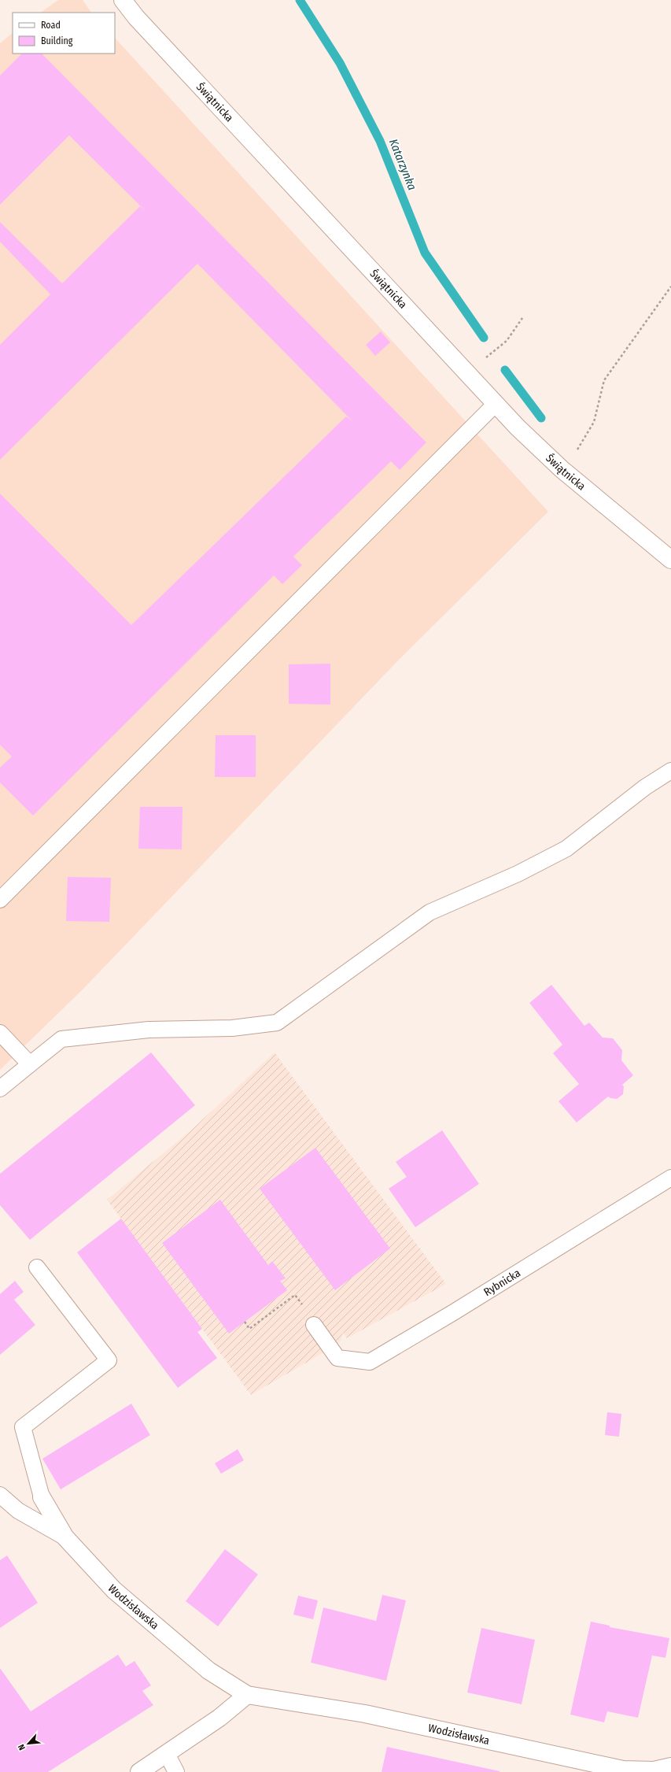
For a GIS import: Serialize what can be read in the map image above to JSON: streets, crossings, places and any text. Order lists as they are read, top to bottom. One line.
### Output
{"streets":{"street":["Świątnicka","Wodzisławska"],"lane":["Rybnicka"]},"water":["Katarzynka"],"legend":["Road","Building"],"north":"bottom left"}
